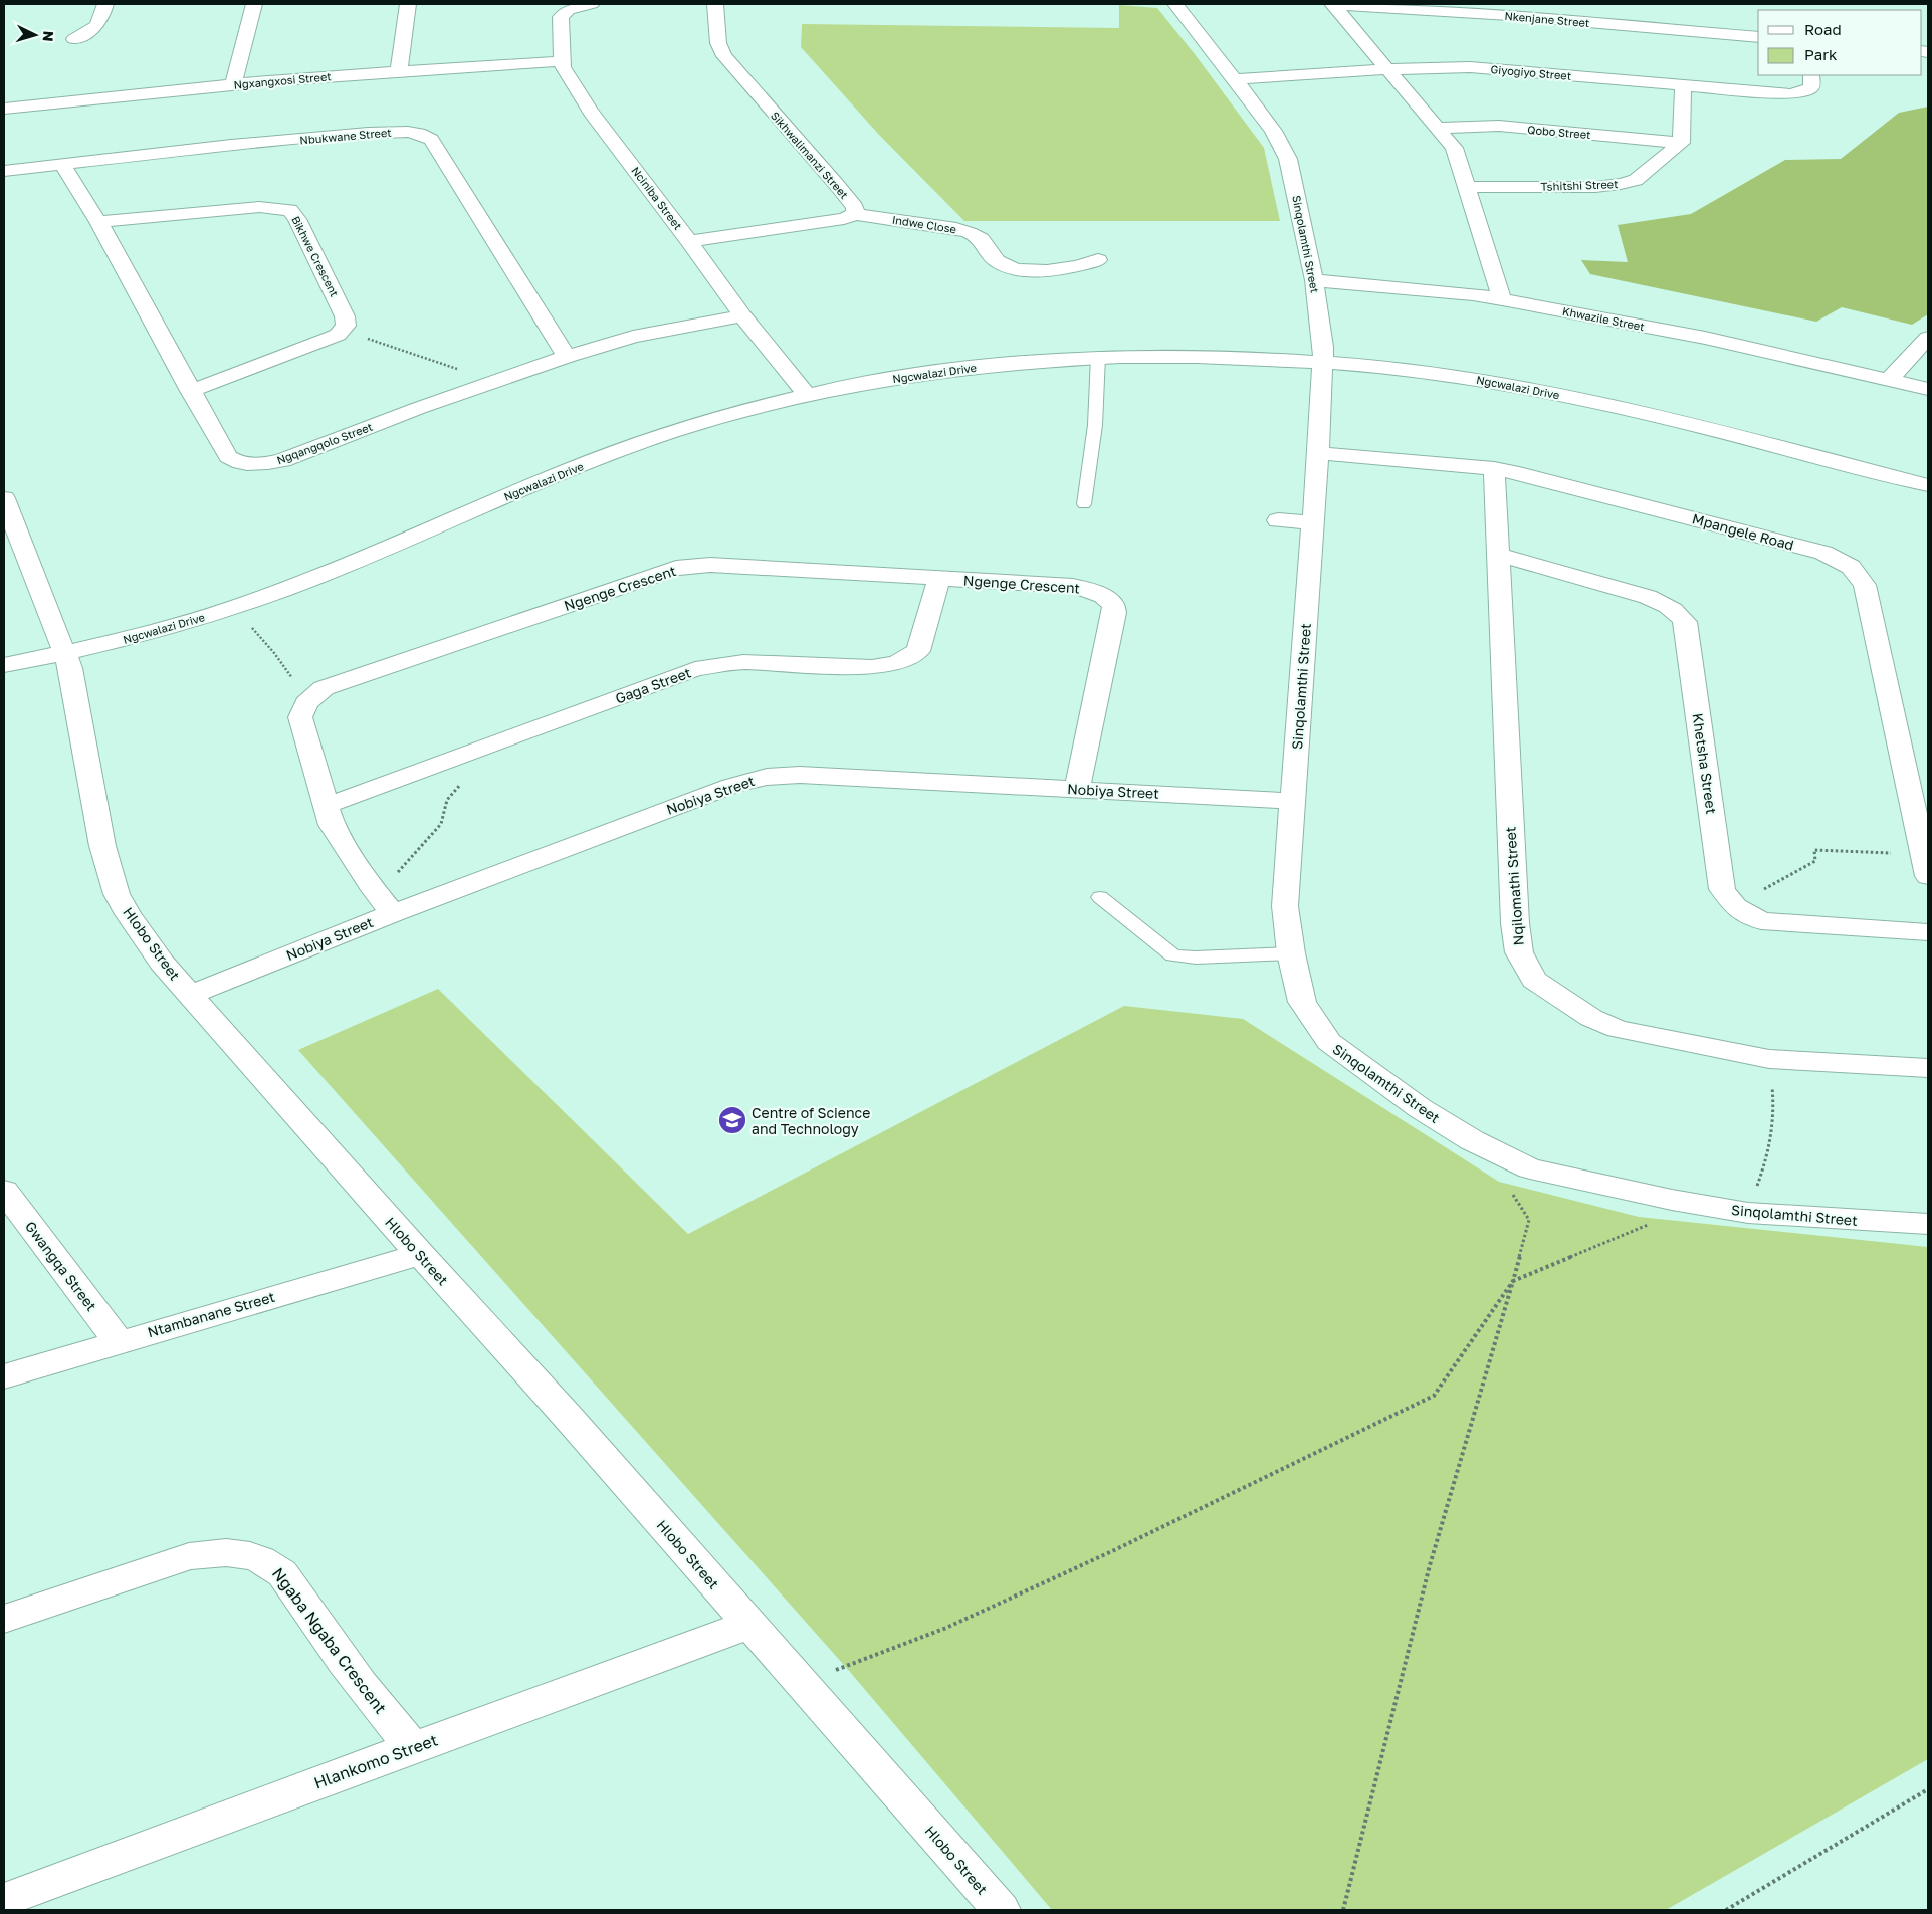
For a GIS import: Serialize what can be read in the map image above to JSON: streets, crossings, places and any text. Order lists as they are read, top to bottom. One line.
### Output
{"streets":{"street":["Nkenjane Street","Giyogiyo Street","Ngxangxosi Street","Qobo Street","Nbukwane Street","Sikhwalimanzi Street","Tshitshi Street","Nciniba Street","Indwe Close","Sinqolamthi Street","Bikhwe Crescent","Khwazile Street","Ngcwalazi Drive","Ngqangqolo Street","Mpangele Road","Ngenge Crescent","Gaga Street","Khetsha Street","Nobiya Street","Nqilomathi Street","Hlobo Street","Gwangqa Street","Ntambanane Street","Ngaba Ngaba Crescent","Hlankomo Street"]},"crossings":[["Nkenjane Street","Giyogiyo Street"],["Nkenjane Street","Qobo Street"],["Nkenjane Street","Tshitshi Street"],["Nkenjane Street","Khwazile Street"],["Giyogiyo Street","Sinqolamthi Street"],["Ngxangxosi Street","Nciniba Street"],["Qobo Street","Tshitshi Street"],["Nbukwane Street","Ngqangqolo Street"],["Sikhwalimanzi Street","Nciniba Street"],["Sikhwalimanzi Street","Indwe Close"],["Nciniba Street","Ngcwalazi Drive"],["Nciniba Street","Ngqangqolo Street"],["Sinqolamthi Street","Khwazile Street"],["Sinqolamthi Street","Ngcwalazi Drive"],["Sinqolamthi Street","Mpangele Road"],["Sinqolamthi Street","Nobiya Street"],["Bikhwe Crescent","Ngqangqolo Street"],["Ngcwalazi Drive","Hlobo Street"],["Mpangele Road","Nqilomathi Street"],["Ngenge Crescent","Gaga Street"],["Ngenge Crescent","Nobiya Street"],["Khetsha Street","Nqilomathi Street"],["Nobiya Street","Hlobo Street"],["Hlobo Street","Ntambanane Street"],["Hlobo Street","Hlankomo Street"],["Gwangqa Street","Ntambanane Street"],["Ngaba Ngaba Crescent","Hlankomo Street"]],"places":{"school or university":["Centre of Science and Technology"]},"legend":["Road","Park"],"north":"right"}
